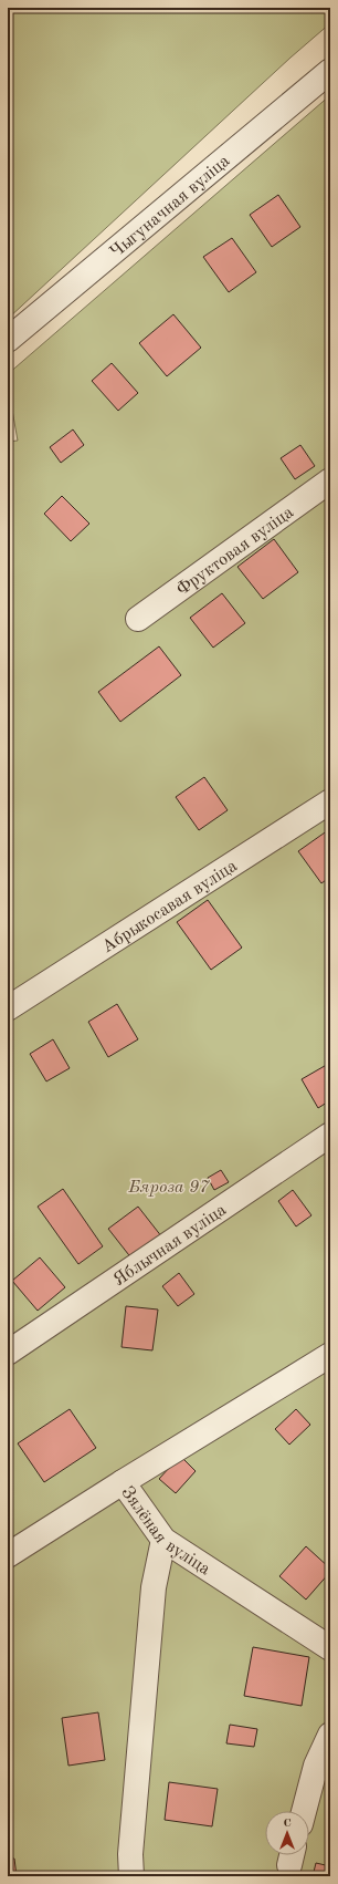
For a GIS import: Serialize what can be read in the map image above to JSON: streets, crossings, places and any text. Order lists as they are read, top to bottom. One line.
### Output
{"streets":{"lane":["Чыгуначная вуліца","Фруктовая вуліца","Абрыкосавая вуліца","Яблычная вуліца","Зялёная вуліца"]},"parks":["Бяроза 97"],"north":"top"}
